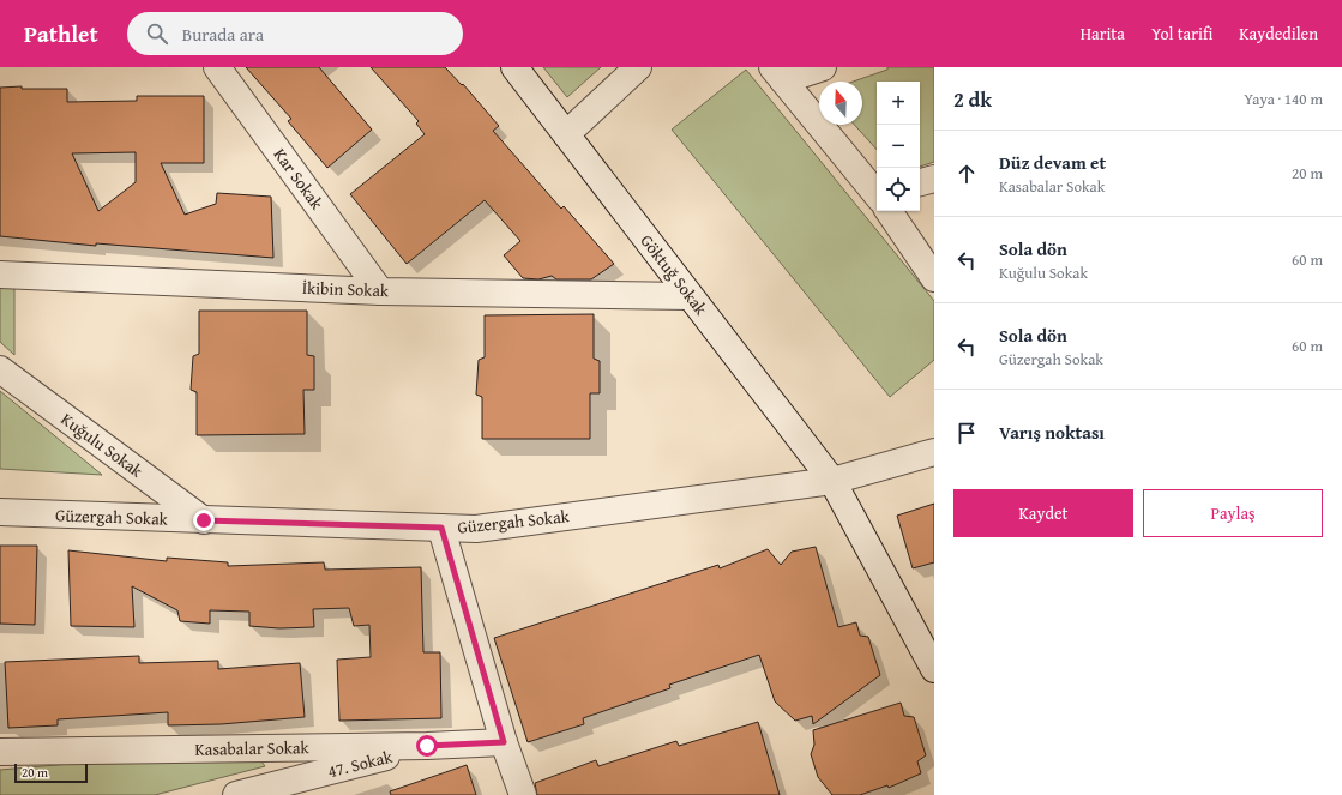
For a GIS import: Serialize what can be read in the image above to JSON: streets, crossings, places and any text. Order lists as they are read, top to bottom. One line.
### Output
{"streets":{"street":["Kar Sokak","Göktuğ Sokak","İkibin Sokak","Kuğulu Sokak","Güzergah Sokak","Kasabalar Sokak","47. Sokak"]},"crossings":[["Kar Sokak","İkibin Sokak"],["Göktuğ Sokak","İkibin Sokak"],["Göktuğ Sokak","Güzergah Sokak"],["Kuğulu Sokak","Güzergah Sokak"],["Kasabalar Sokak","47. Sokak"]],"scale_bar":"20 m","north":"top","page":{"header":"Pathlet","search":"Burada ara","nav":["Harita","Yol tarifi","Kaydedilen"],"heading":["2 dk","Yaya · 140 m"],"map_buttons":["+","−"],"list":[["Düz devam et","Kasabalar Sokak","20 m"],["Sola dön","Kuğulu Sokak","60 m"],["Sola dön","Güzergah Sokak","60 m"],"Varış noktası"],"buttons":["Kaydet","Paylaş"],"scale":"20 m"}}
